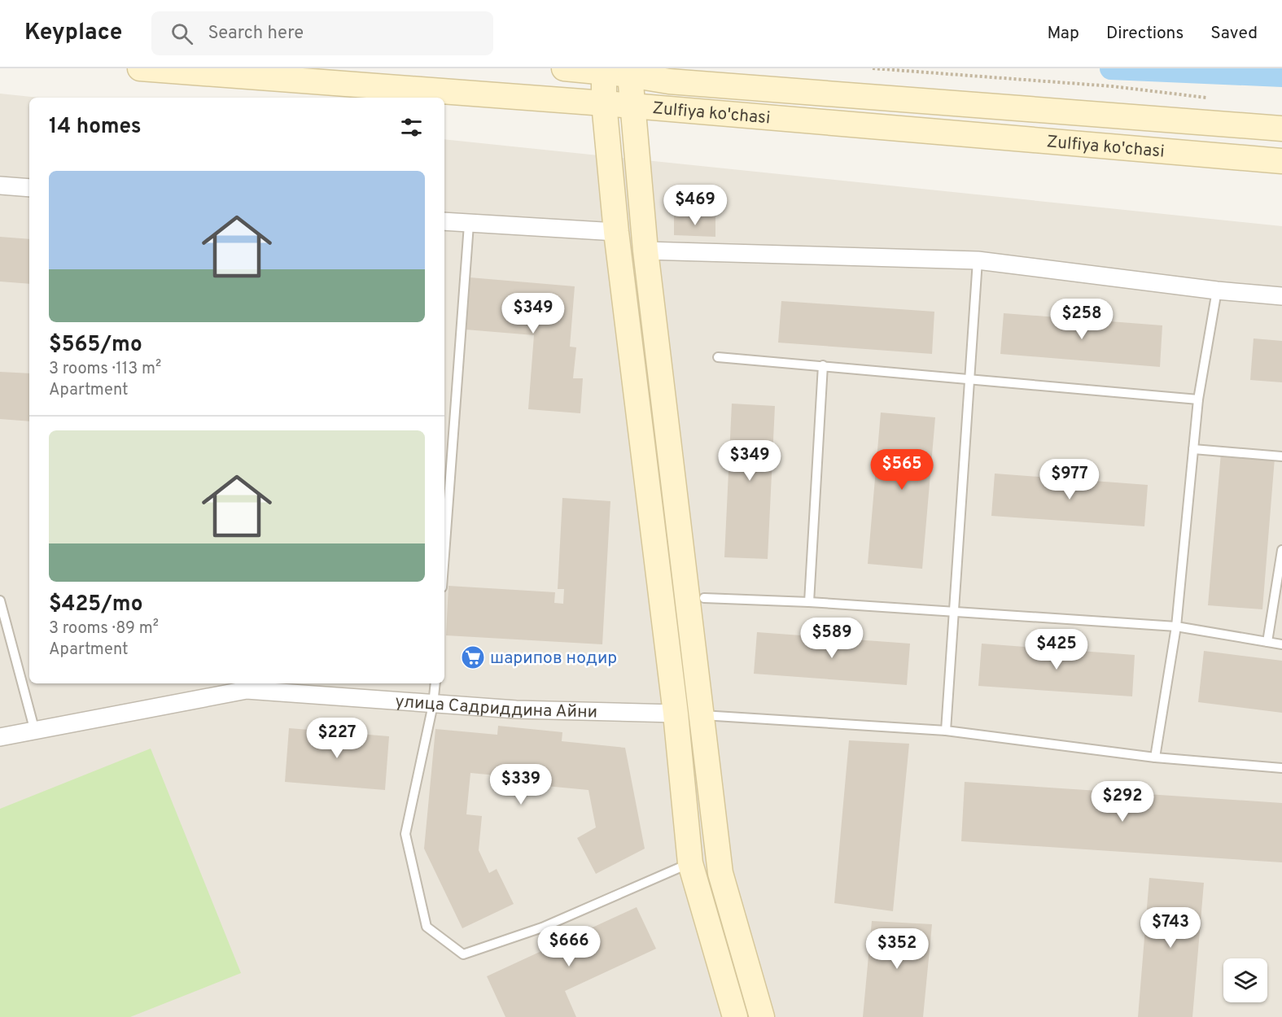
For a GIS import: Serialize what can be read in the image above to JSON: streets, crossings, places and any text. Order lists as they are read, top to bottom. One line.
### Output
{"streets":{"main road":["Zulfiya ko'chasi"],"street":["улица Садриддина Айни"]},"places":{"supermarket":["шарипов нодир"]},"page":{"header":"Keyplace","search":"Search here","nav":["Map","Directions","Saved"],"heading":"14 homes","list":[{"name":"$565/mo","note":"3 rooms · 113 m² · Apartment"},{"name":"$425/mo","note":"3 rooms · 89 m² · Apartment"}],"price":["$469","$349","$258","$349","$565","$977","$589","$425","$227","$339","$292","$743","$666","$352"]}}
